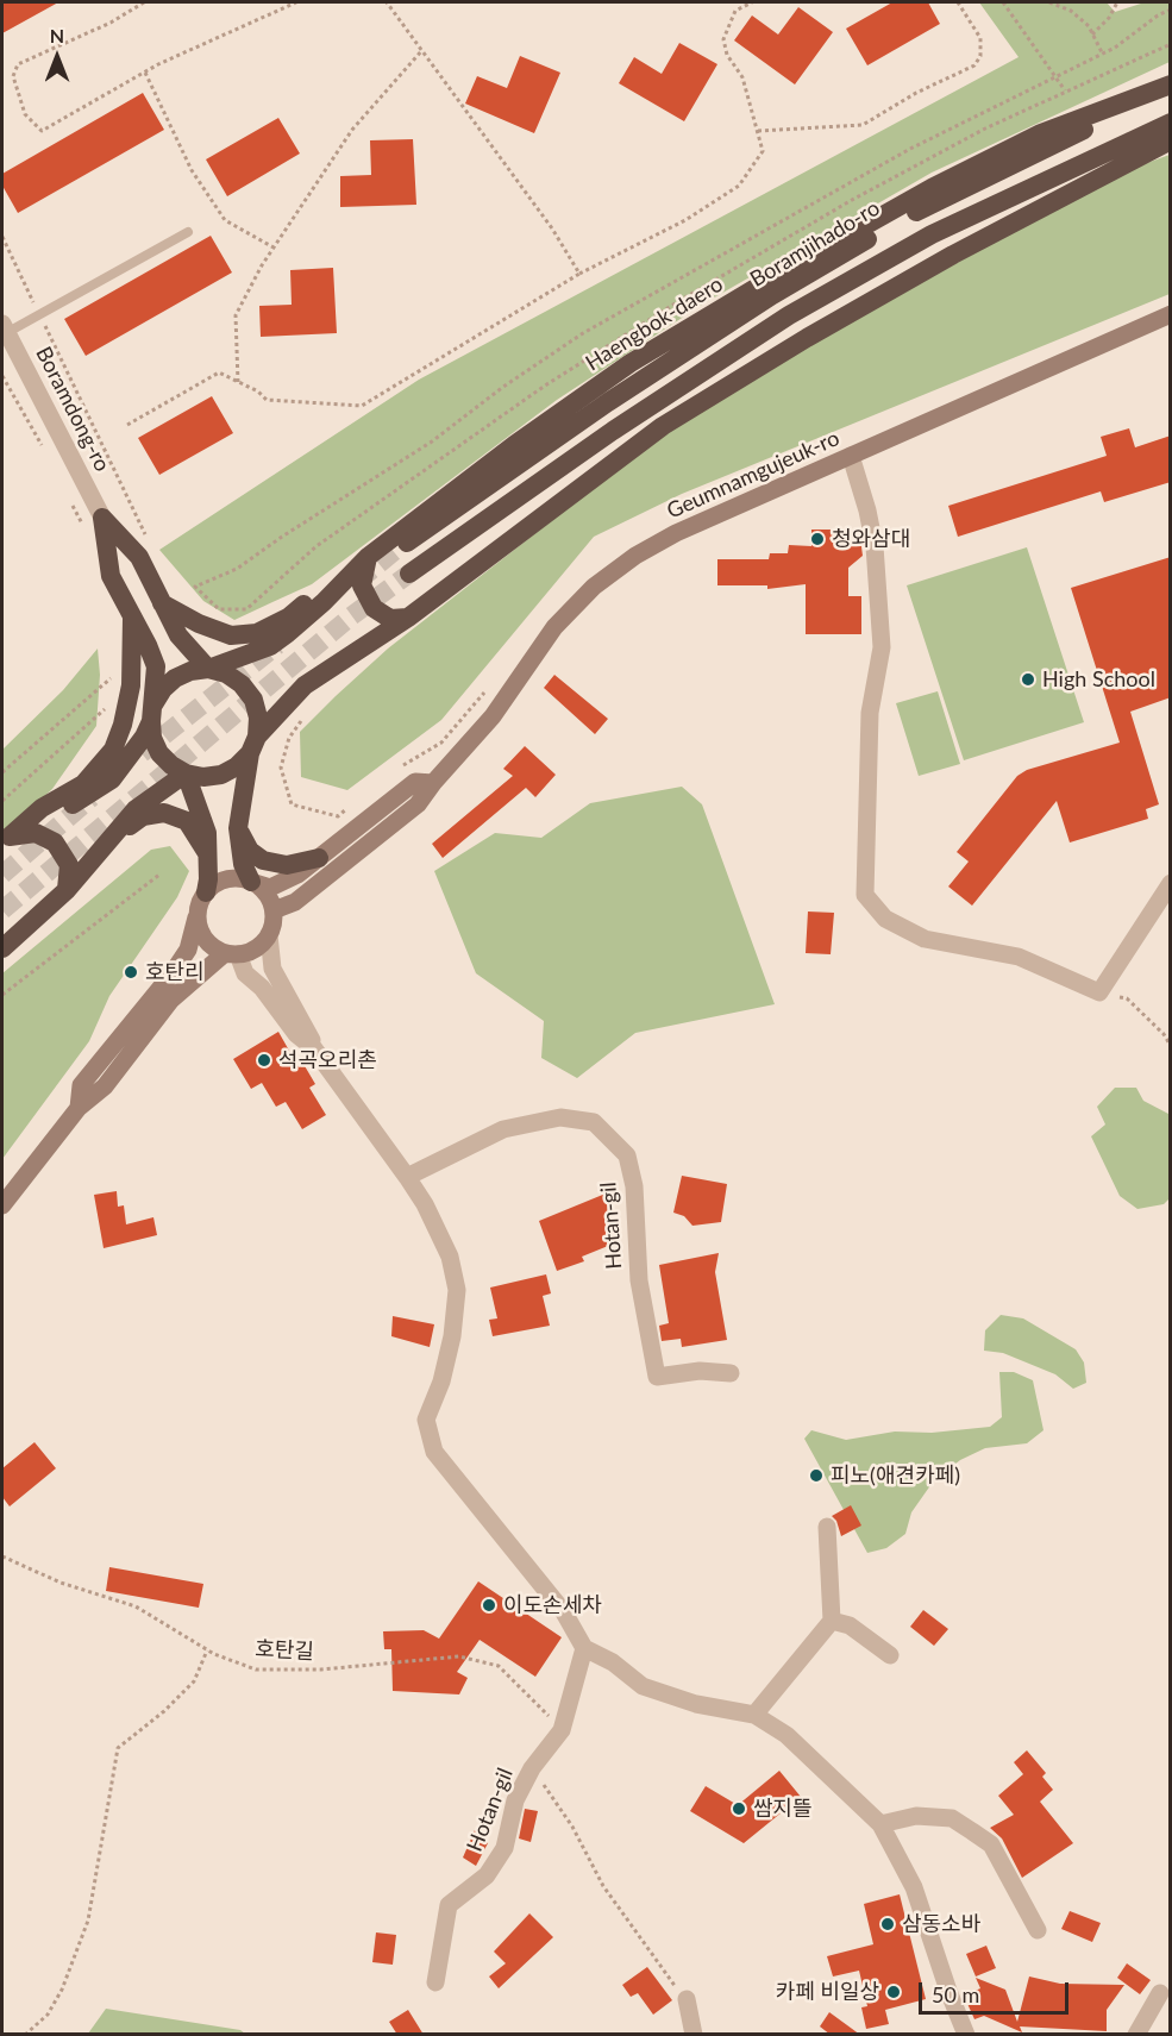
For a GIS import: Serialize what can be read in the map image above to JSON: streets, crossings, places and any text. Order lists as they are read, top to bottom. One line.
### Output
{"streets":{"highway":["Boramjihado-ro","Haengbok-daero"],"main road":["Geumnamgujeuk-ro"],"street":["Boramdong-ro","Hotan-gil"],"path":["호탄길"]},"crossings":[["Boramjihado-ro","Haengbok-daero"],["Hotan-gil","호탄길"]],"places":["청와삼대","High School","호탄리","석곡오리촌","피노(애견카페)","이도손세차","쌈지뜰","삼동소바","카페 비일상"],"scale_bar":"50 m","north":"top"}
